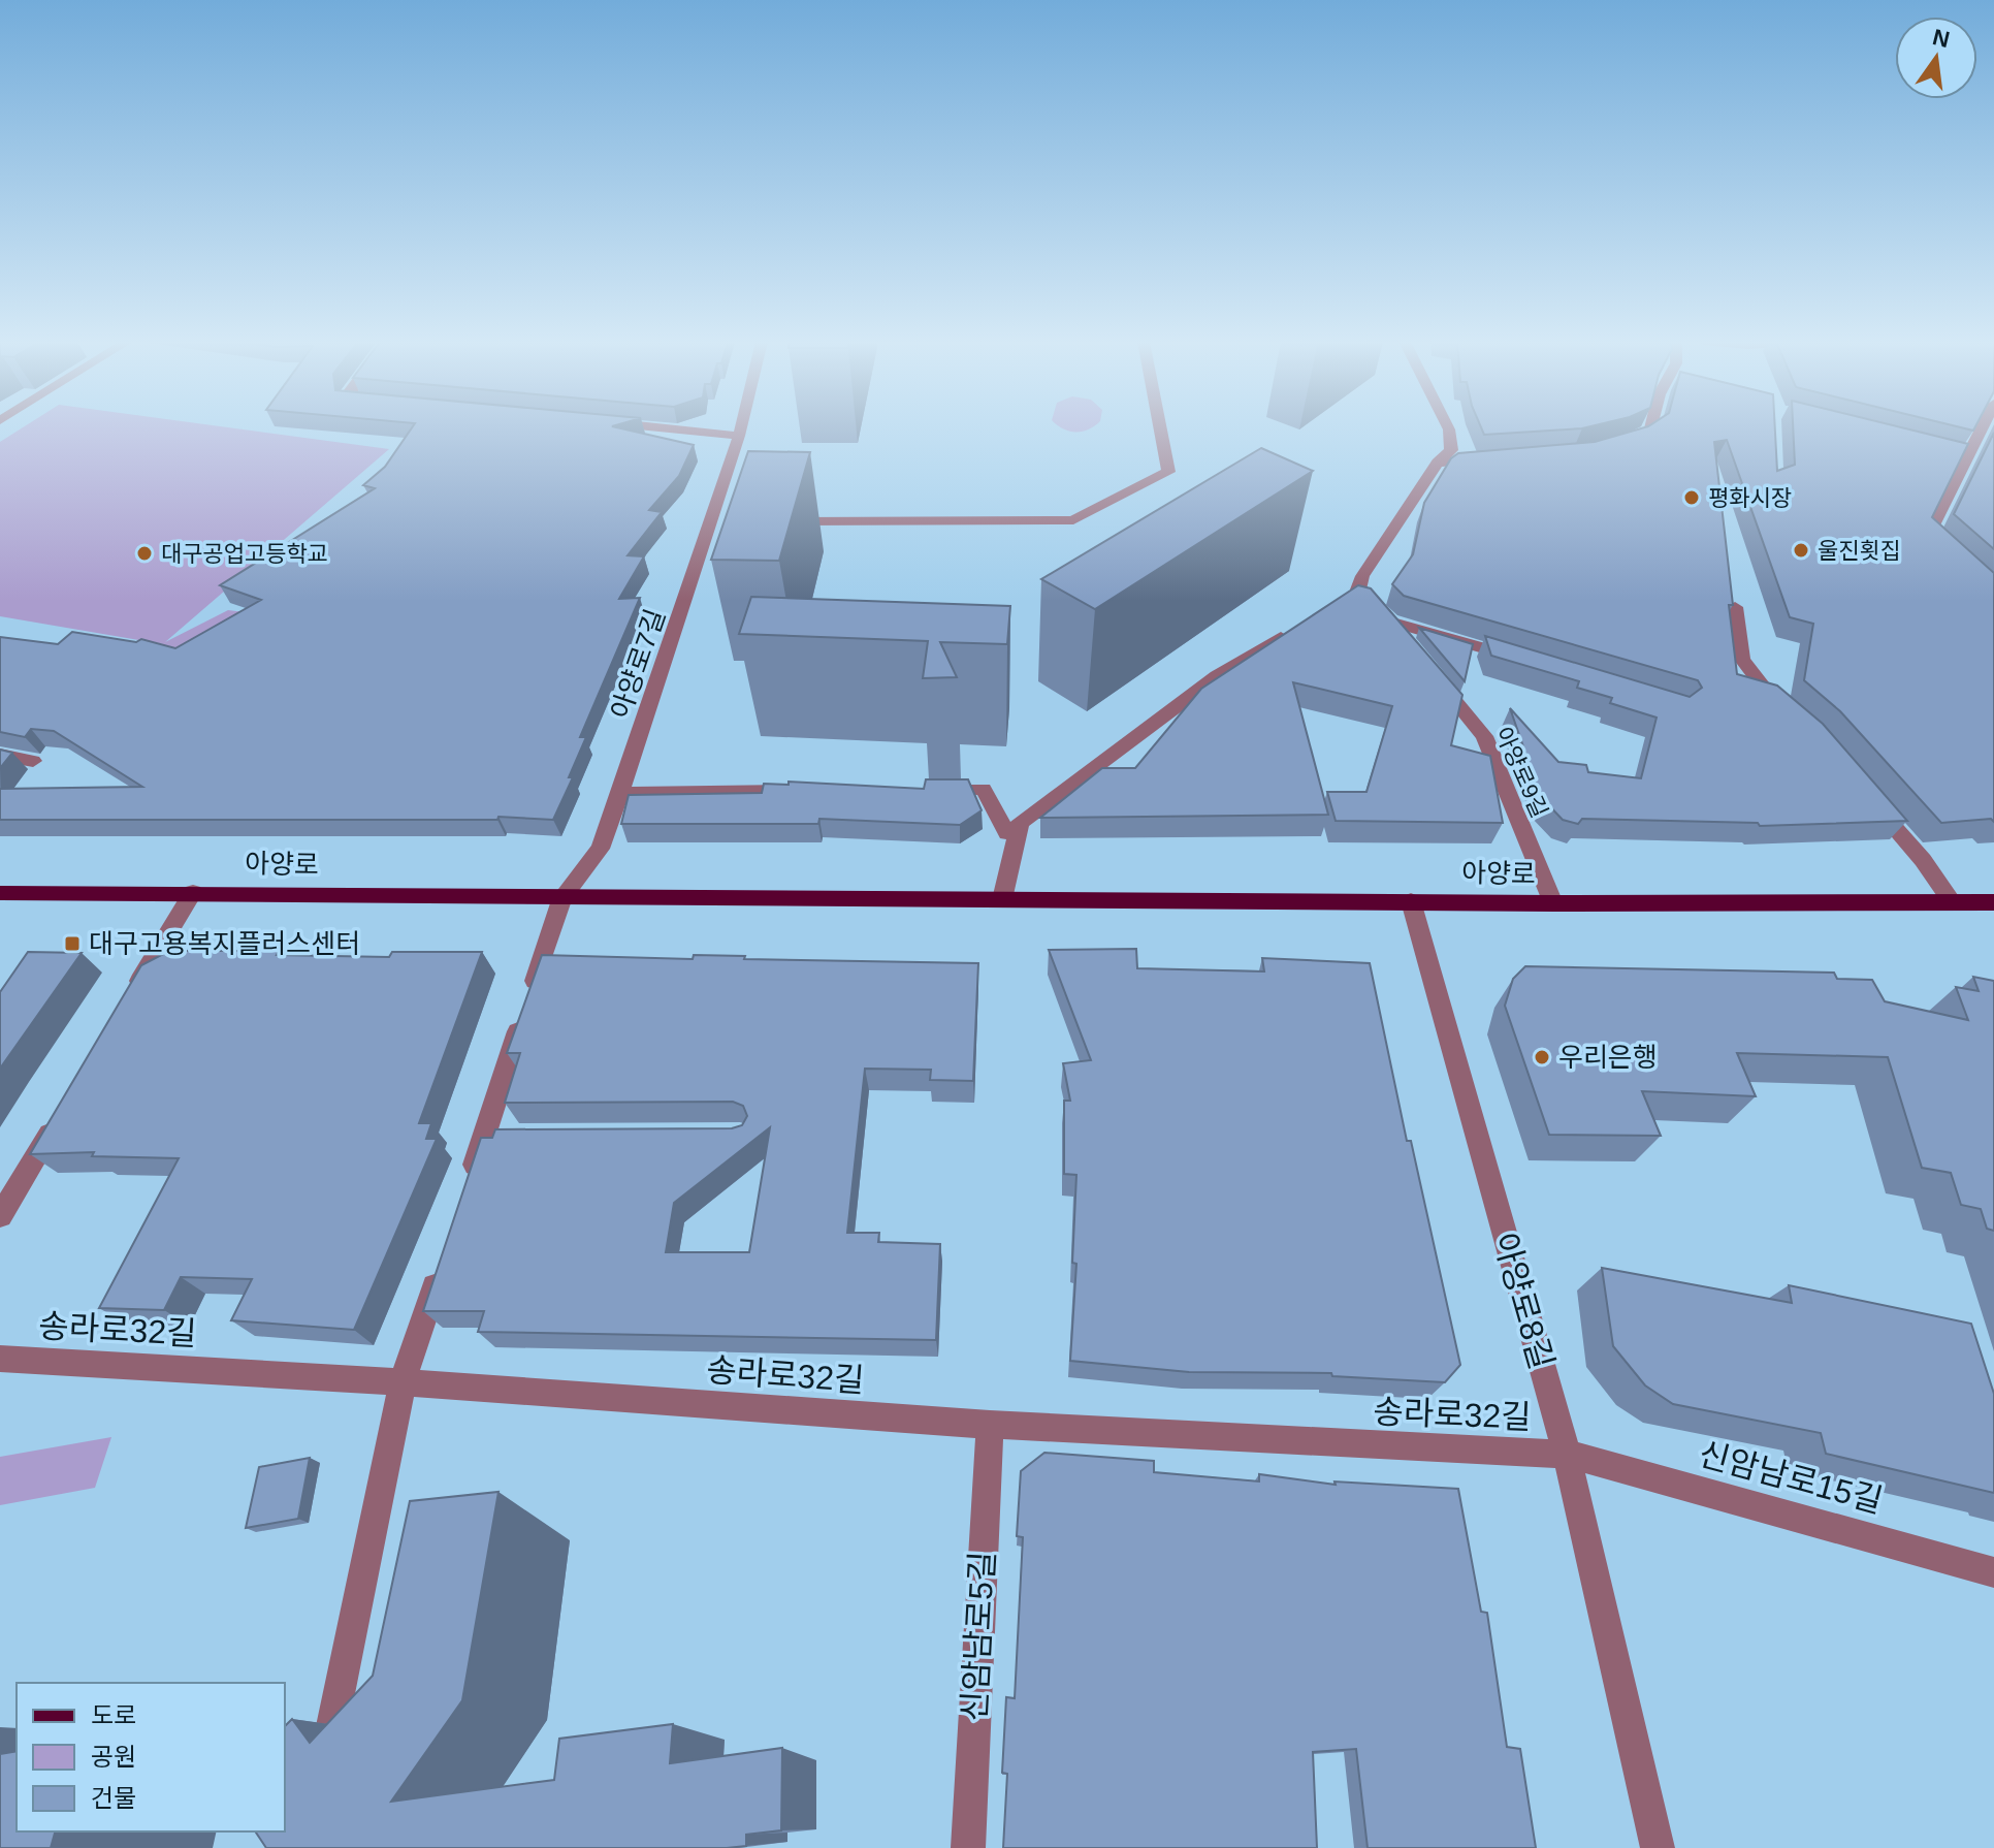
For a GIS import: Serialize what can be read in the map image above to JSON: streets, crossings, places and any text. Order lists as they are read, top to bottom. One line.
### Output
{"streets":{"main road":["아양로"],"street":["아양로7길","아양로9길","아양로8길","송라로32길","신암남로15길","신암남로5길"]},"crossings":[["아양로7길","아양로"],["아양로9길","아양로"],["아양로","아양로8길"],["아양로8길","송라로32길"],["아양로8길","신암남로15길"],["송라로32길","신암남로15길"],["송라로32길","신암남로5길"]],"places":{"other":["평화시장","울진횟집","대구공업고등학교","우리은행"],"transit":["대구고용복지플러스센터"]},"legend":["도로","공원","건물"],"north":"top"}
